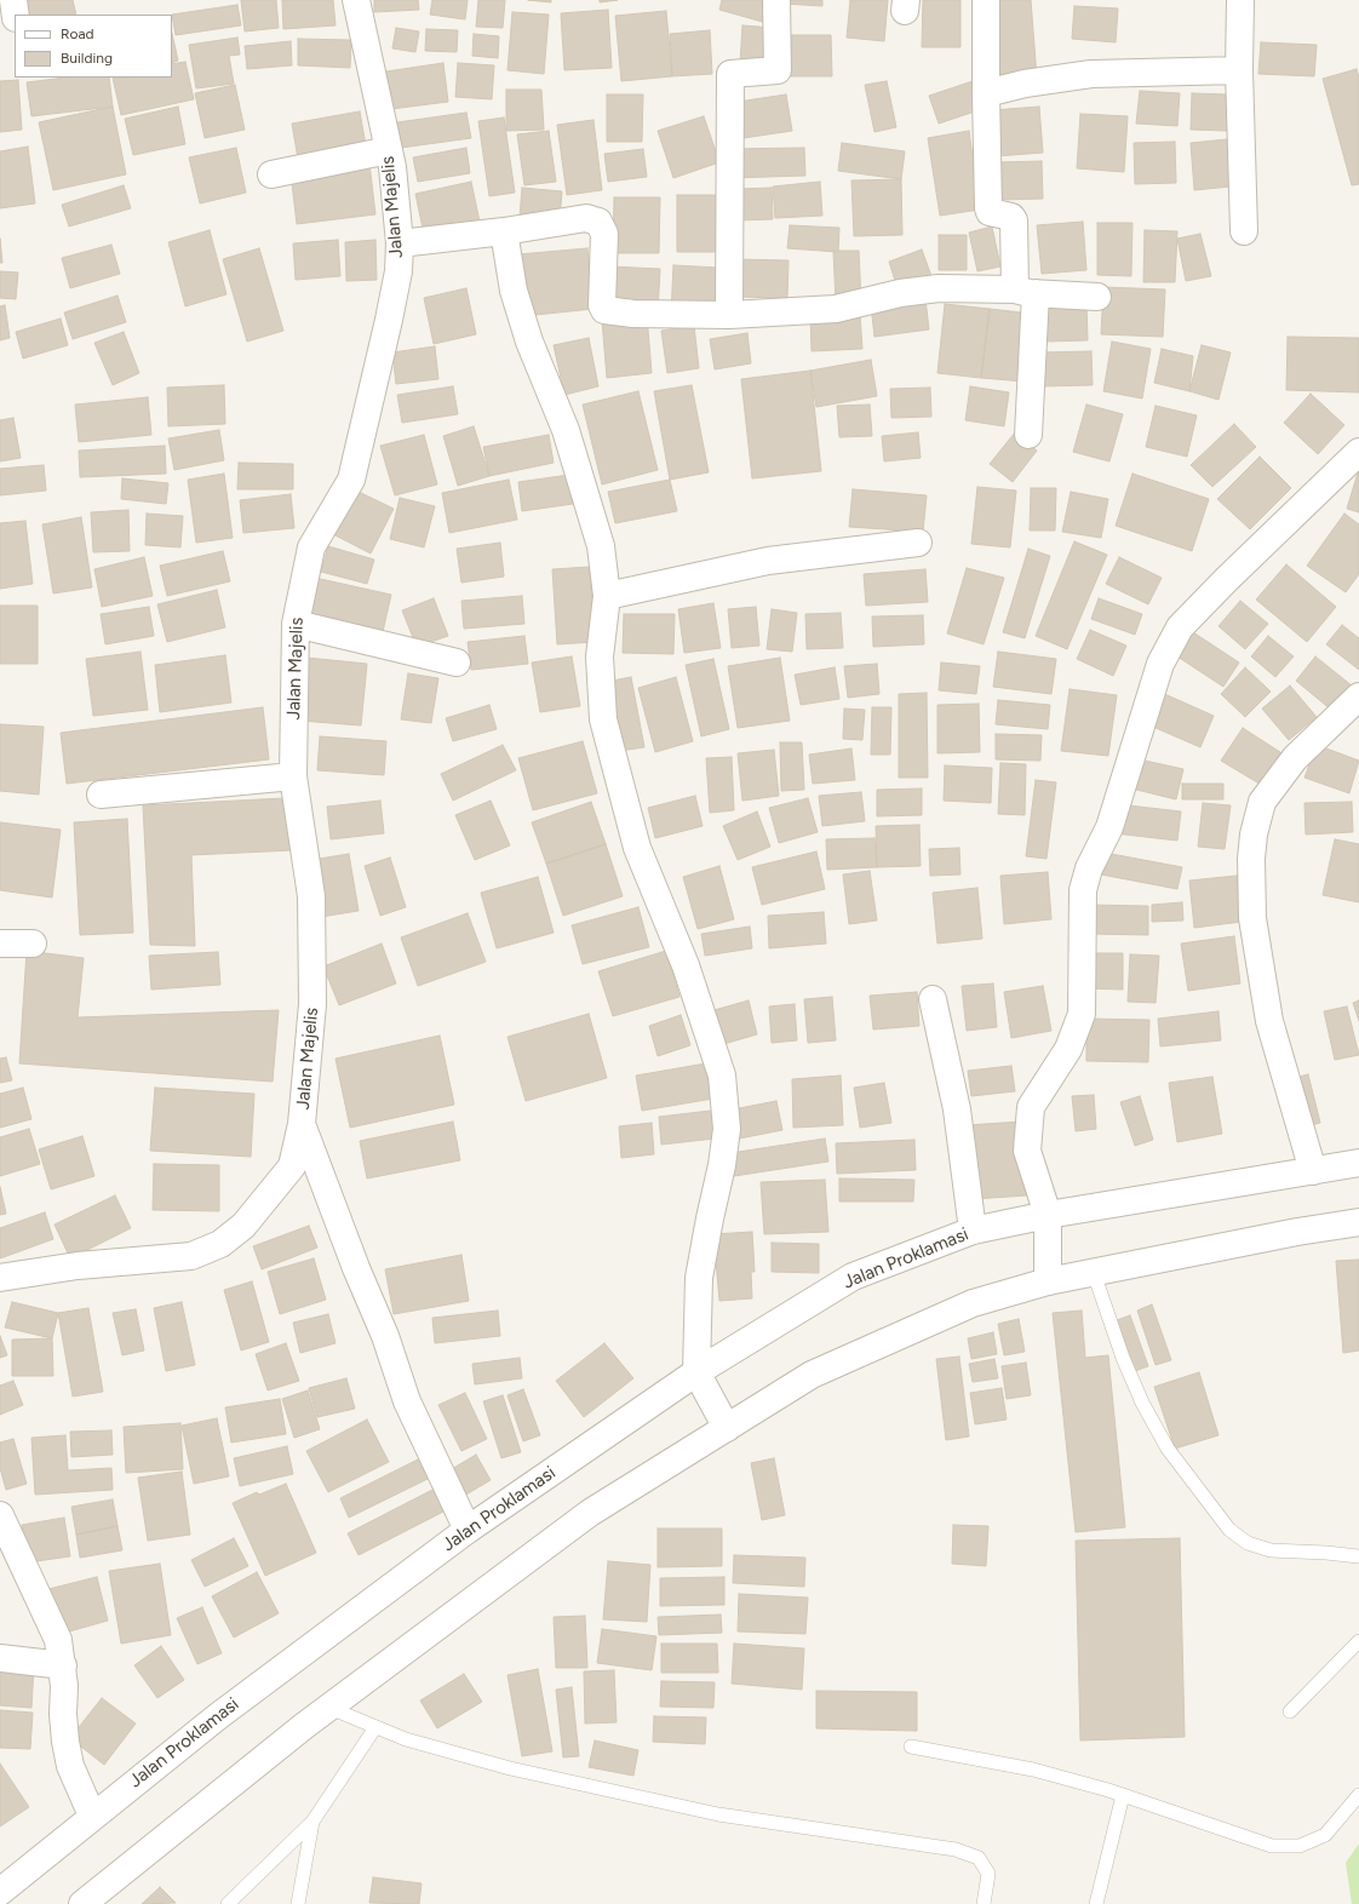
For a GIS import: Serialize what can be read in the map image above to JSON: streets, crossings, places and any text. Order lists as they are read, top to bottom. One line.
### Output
{"streets":{"street":["Jalan Majelis","Jalan Proklamasi"]},"legend":["Road","Building"]}
